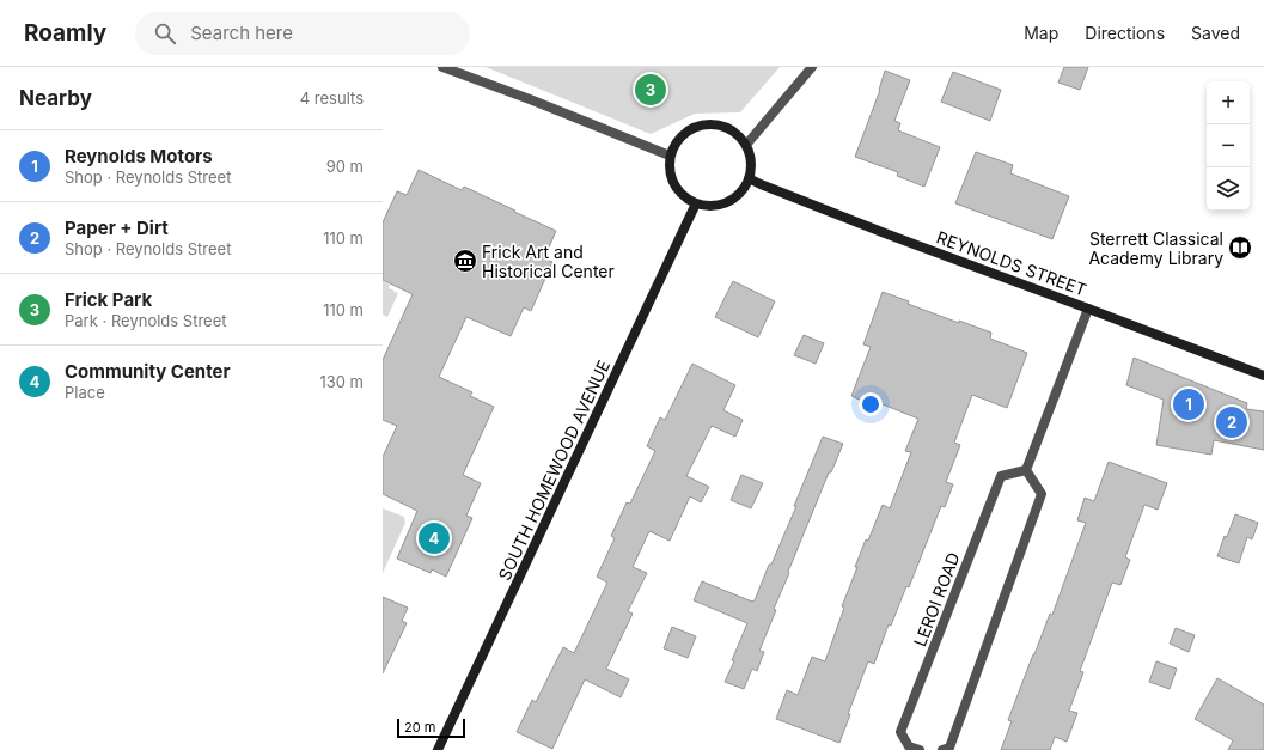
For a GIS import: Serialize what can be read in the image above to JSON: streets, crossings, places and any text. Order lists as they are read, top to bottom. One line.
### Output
{"streets":{"street":["REYNOLDS STREET","SOUTH HOMEWOOD AVENUE","LEROI ROAD"]},"crossings":[["REYNOLDS STREET","SOUTH HOMEWOOD AVENUE"]],"places":{"library":["Sterrett Classical Academy Library"],"museum":["Frick Art and Historical Center"]},"scale_bar":"20 m","page":{"header":"Roamly","search":"Search here","nav":["Map","Directions","Saved"],"heading":["Nearby","4 results"],"pins":["3","1","2","4"],"map_buttons":["+","−"],"list":[{"mark":"1","name":"Reynolds Motors","note":"Shop · Reynolds Street","value":"90 m"},{"mark":"2","name":"Paper + Dirt","note":"Shop · Reynolds Street","value":"110 m"},{"mark":"3","name":"Frick Park","note":"Park · Reynolds Street","value":"110 m"},{"mark":"4","name":"Community Center","note":"Place","value":"130 m"}],"scale":"20 m"}}
